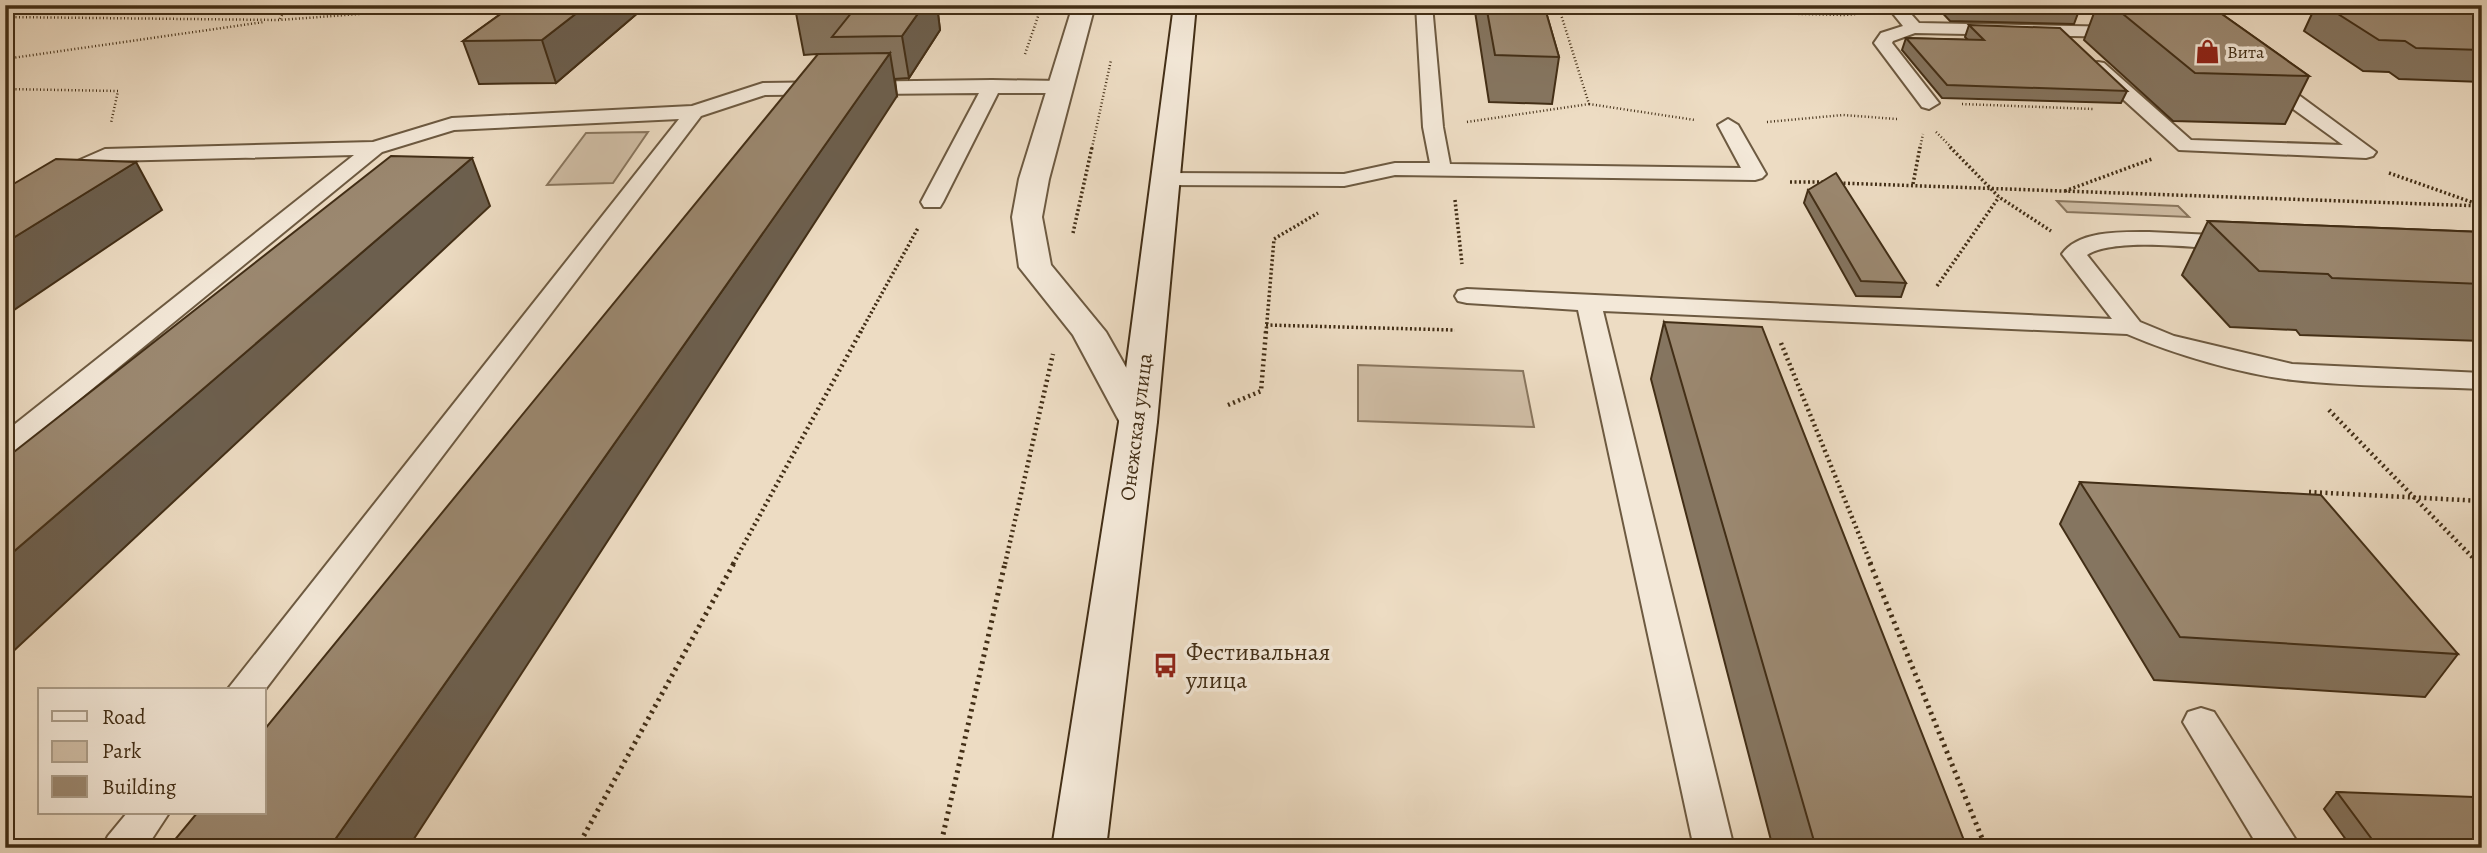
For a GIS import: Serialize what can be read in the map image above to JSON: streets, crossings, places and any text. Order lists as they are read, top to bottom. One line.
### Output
{"streets":{"main road":["Онежская улица"]},"places":{"shop":["Вита"],"bus stop":["Фестивальная улица"]},"legend":["Road","Park","Building"]}
